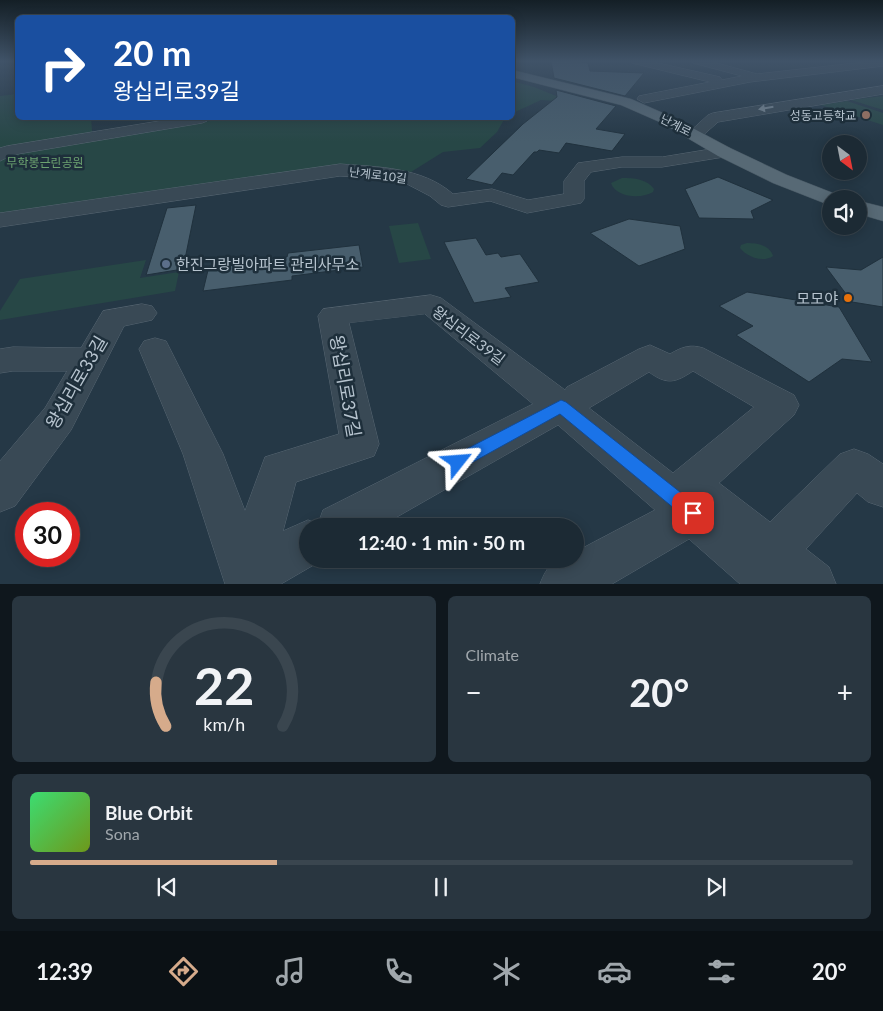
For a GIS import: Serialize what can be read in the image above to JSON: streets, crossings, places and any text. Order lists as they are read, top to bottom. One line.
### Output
{"streets":{"main road":["난계로"],"street":["난계로10길","왕십리로39길","왕십리로33길","왕십리로37길"]},"crossings":[["난계로","난계로10길"],["왕십리로39길","왕십리로37길"]],"parks":["무학봉근린공원"],"places":["성동고등학교","한진그랑빌아파트 관리사무소","모모야"],"north":"bottom right","page":{"turn":["20 m","왕십리로39길"],"limit":"30","trip":"12:40 · 1 min · 50 m","tile":"Climate","heat":["−","20°","+"],"song":["Blue Orbit","Sona"],"tabs":["12:39","20°"],"gauge":["22","km/h"]}}
